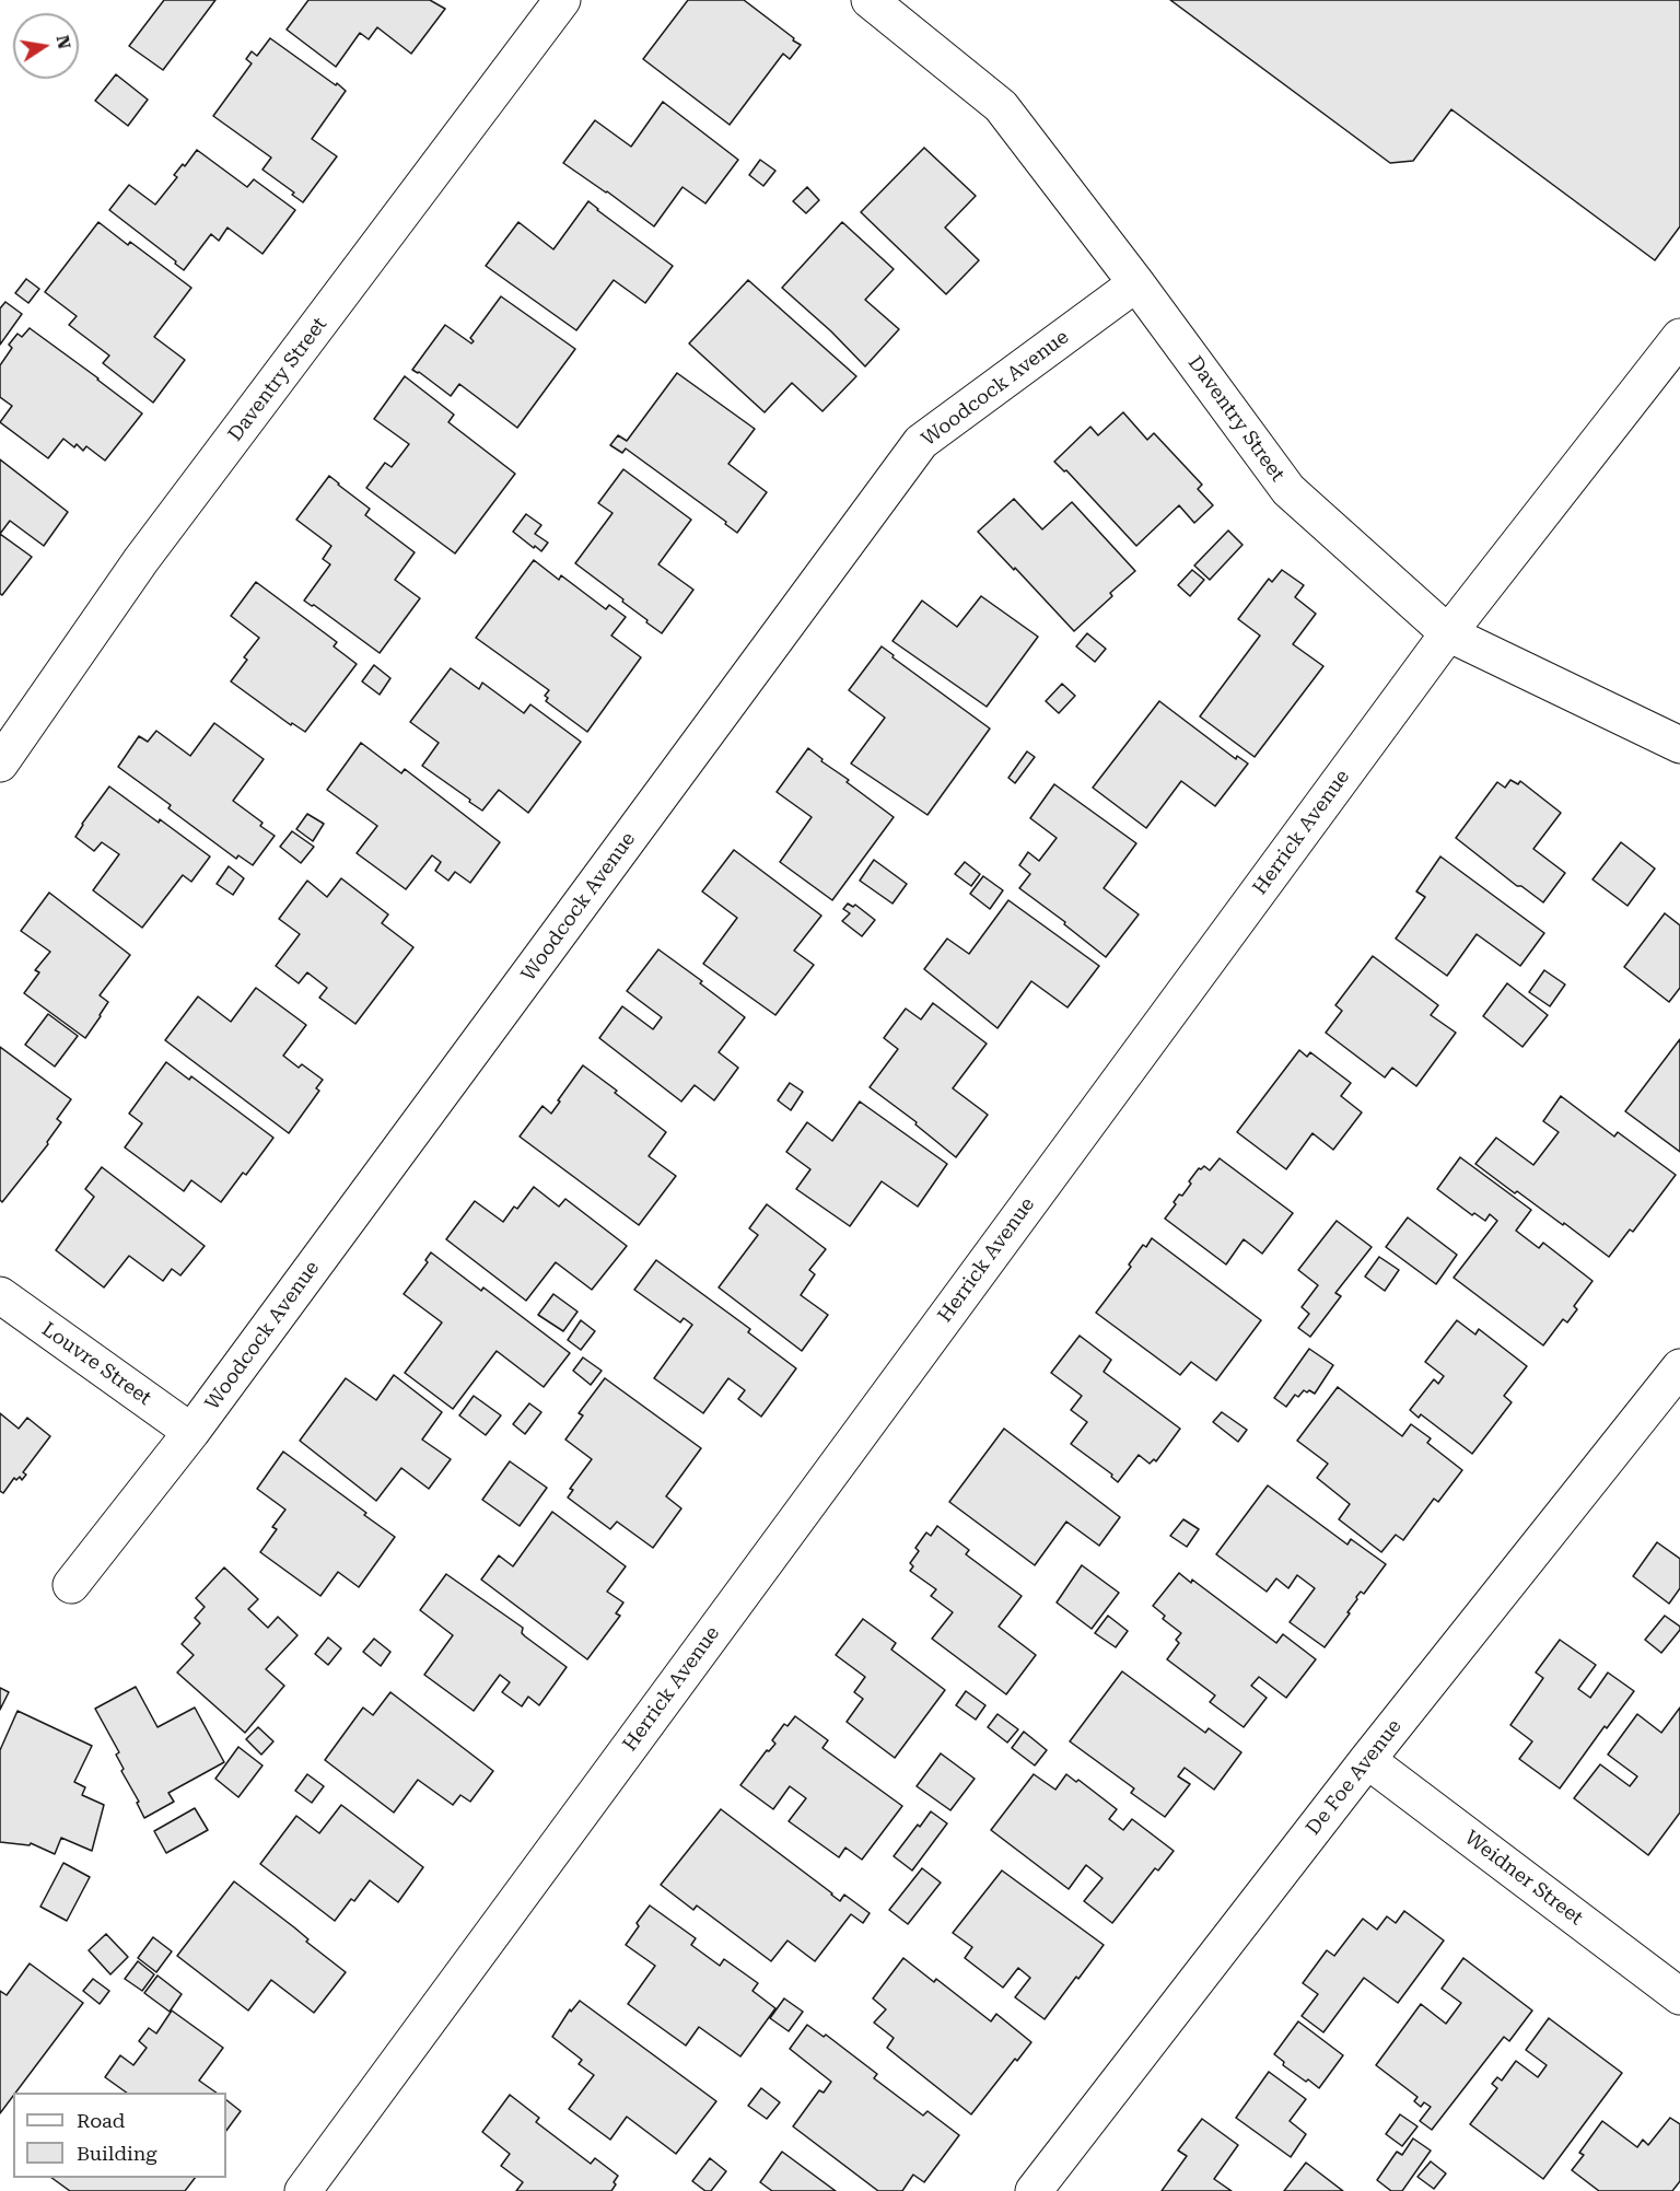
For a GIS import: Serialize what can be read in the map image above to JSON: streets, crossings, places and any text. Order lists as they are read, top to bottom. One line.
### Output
{"streets":{"street":["Daventry Street","Woodcock Avenue","Herrick Avenue","Louvre Street","De Foe Avenue","Weidner Street"]},"crossings":[["Daventry Street","Woodcock Avenue"],["Daventry Street","Herrick Avenue"],["Woodcock Avenue","Louvre Street"],["De Foe Avenue","Weidner Street"]],"legend":["Road","Building"],"north":"right"}
